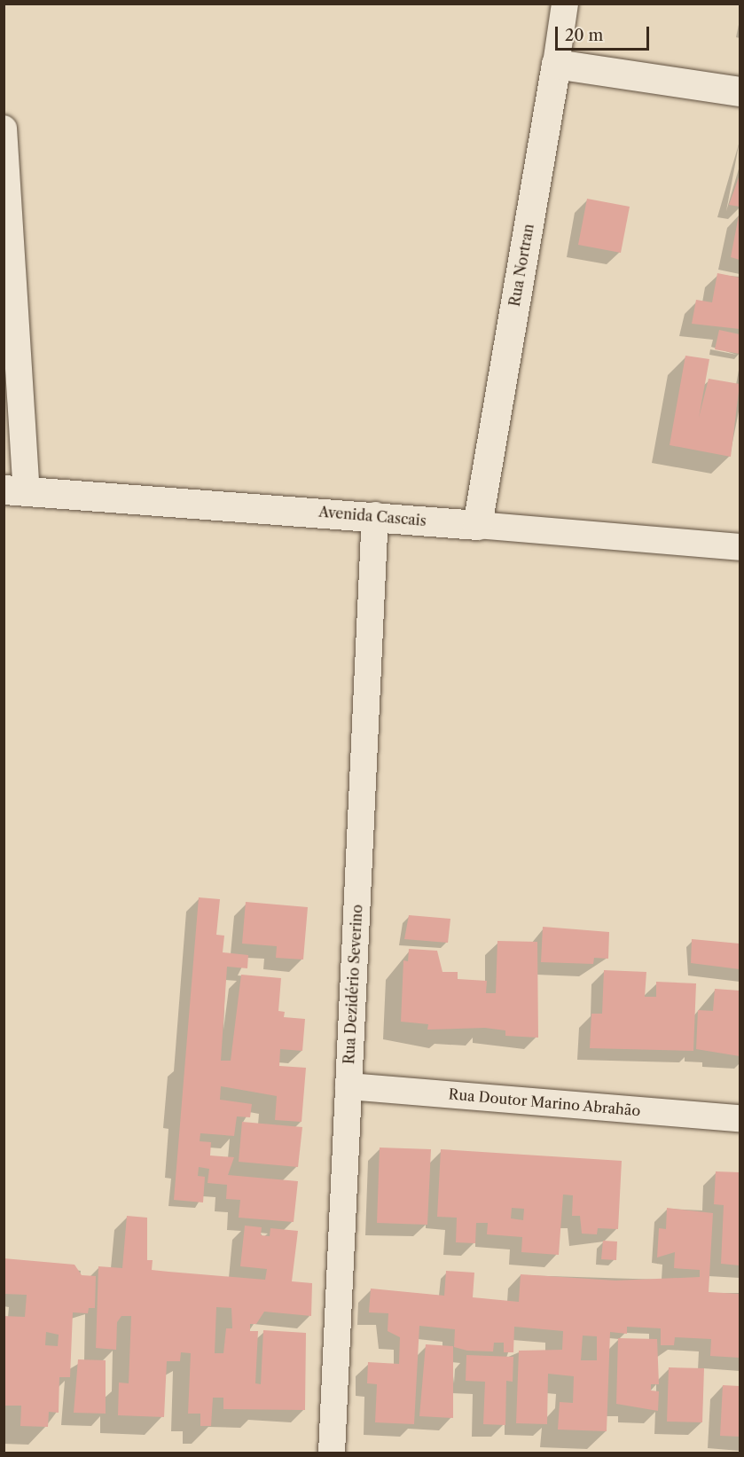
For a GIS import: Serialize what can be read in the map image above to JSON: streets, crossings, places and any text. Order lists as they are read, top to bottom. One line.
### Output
{"streets":{"street":["Rua Nortran","Avenida Cascais","Rua Dezidério Severino","Rua Doutor Marino Abrahão"]},"crossings":[["Rua Nortran","Avenida Cascais"],["Avenida Cascais","Rua Dezidério Severino"],["Rua Dezidério Severino","Rua Doutor Marino Abrahão"]],"scale_bar":"20 m"}
